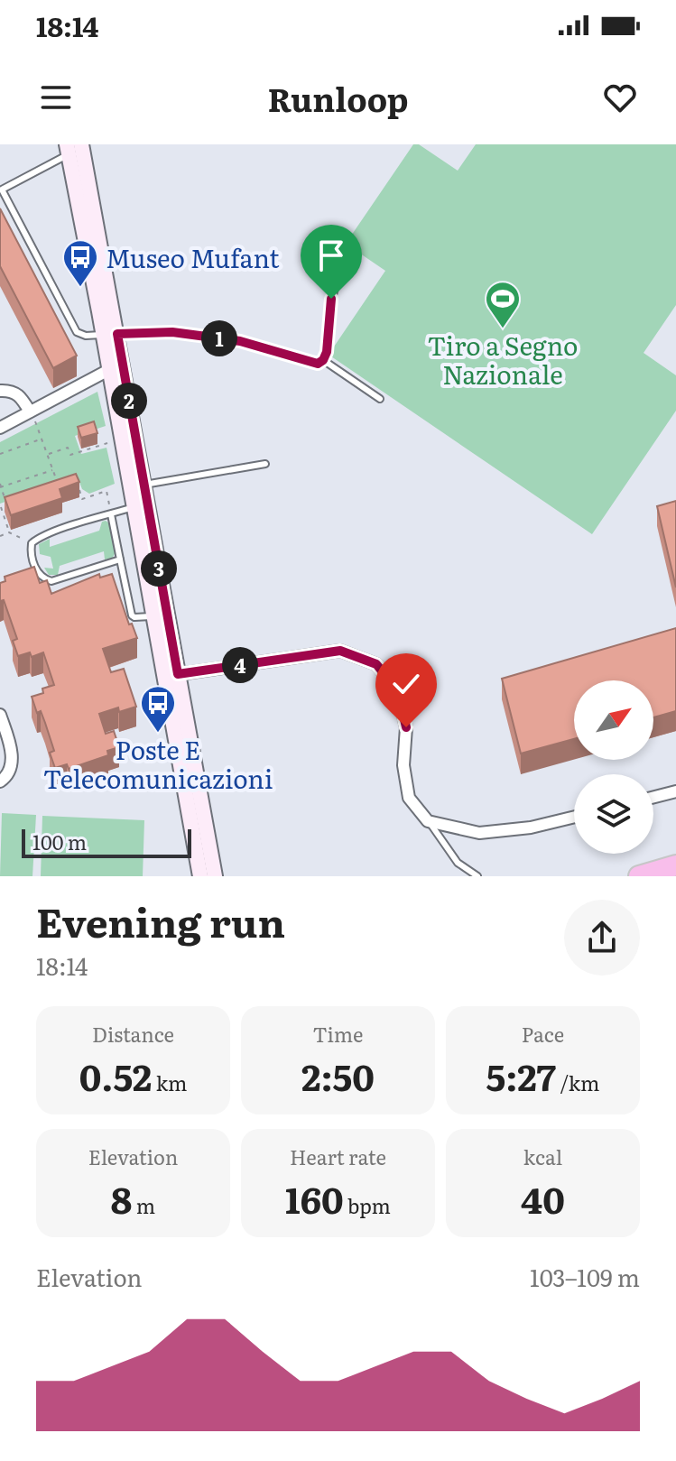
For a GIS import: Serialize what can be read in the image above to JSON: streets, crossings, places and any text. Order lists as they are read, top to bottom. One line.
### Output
{"places":{"bus stop":["Museo Mufant","Poste E Telecomunicazioni"],"sports":["Tiro a Segno Nazionale"]},"scale_bar":"100 m","north":"top right","page":{"status":"18:14","header":"Runloop","pins":["1","2","3","4"],"scale":"100 m","heading":["Evening run","18:14"],"stats":[["Distance","0.52 km"],["Time","2:50"],["Pace","5:27 /km"],["Elevation","8 m"],["Heart rate","160 bpm"],["kcal","40"]],"chart":["Elevation","103–109 m"]}}
